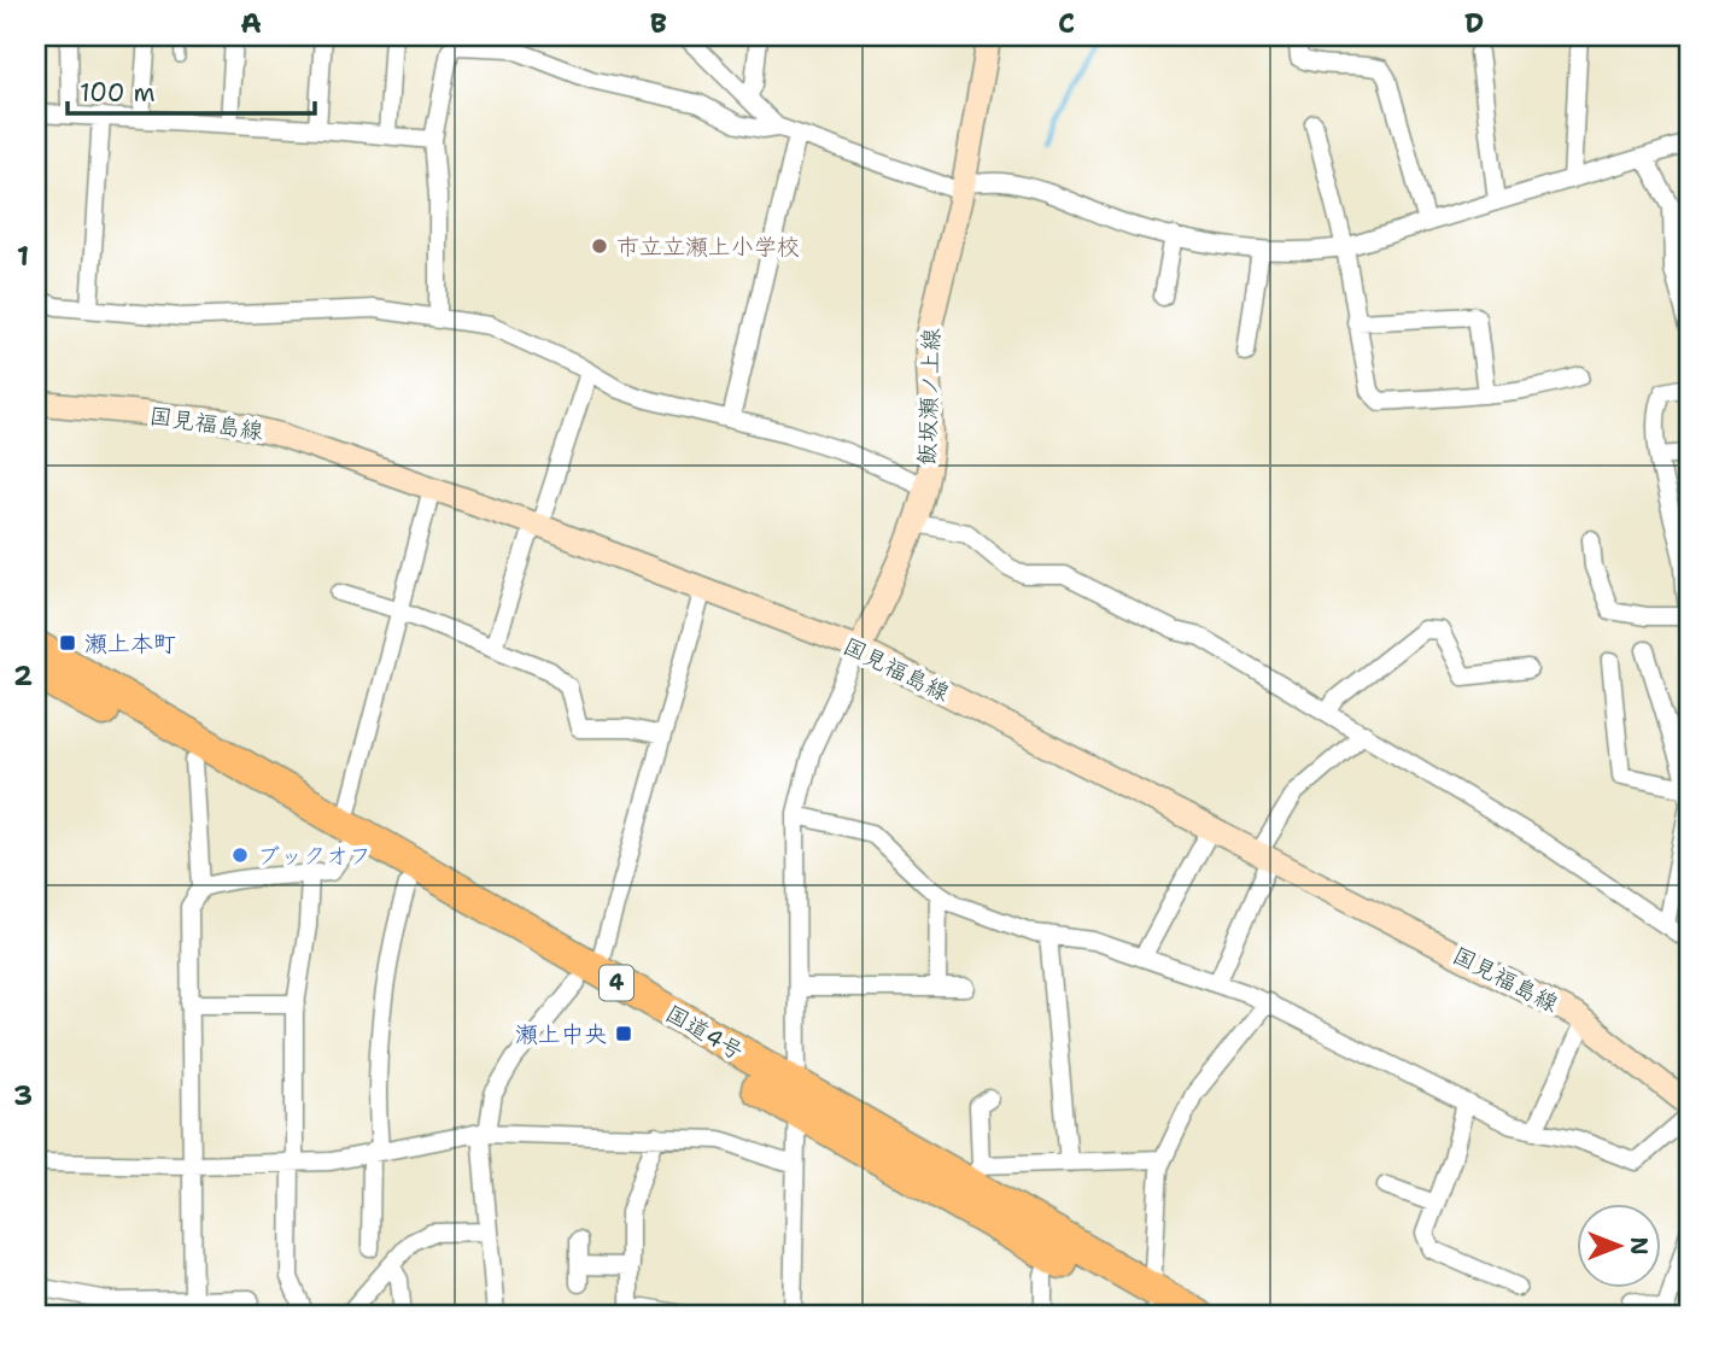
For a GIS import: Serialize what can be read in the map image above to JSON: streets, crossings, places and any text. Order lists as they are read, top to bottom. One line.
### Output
{"streets":{"highway":["4","国道4号"],"main road":["飯坂瀬ノ上線","国見福島線"]},"crossings":[["飯坂瀬ノ上線","国見福島線"]],"places":{"other":["市立立瀬上小学校","ブックオフ"],"transit":["瀬上本町","瀬上中央"]},"scale_bar":"100 m","north":"right","grid":{"columns":["A","B","C","D"],"rows":["1","2","3"]}}
